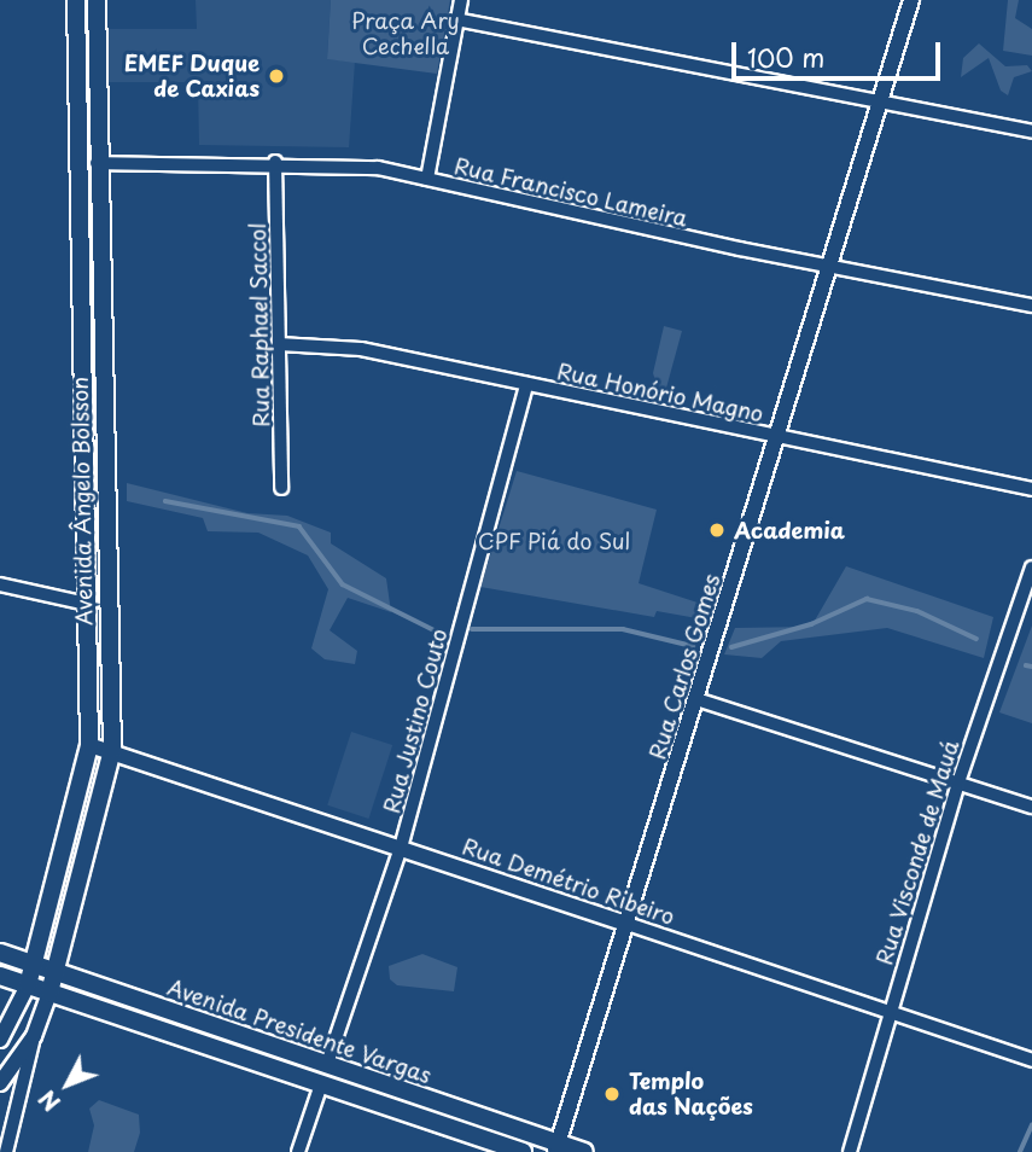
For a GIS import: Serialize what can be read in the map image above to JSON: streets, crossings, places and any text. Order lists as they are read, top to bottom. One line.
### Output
{"streets":{"main road":["Avenida Ângelo Bolsson","Avenida Presidente Vargas"],"street":["Rua Francisco Lameira","Rua Raphael Saccol","Rua Honório Magno","Rua Carlos Gomes","Rua Justino Couto","Rua Visconde de Mauá","Rua Demétrio Ribeiro"]},"crossings":[["Rua Francisco Lameira","Rua Raphael Saccol"],["Rua Francisco Lameira","Avenida Ângelo Bolsson"],["Rua Francisco Lameira","Rua Carlos Gomes"],["Rua Raphael Saccol","Rua Honório Magno"],["Rua Honório Magno","Rua Carlos Gomes"],["Rua Honório Magno","Rua Justino Couto"],["Avenida Ângelo Bolsson","Rua Demétrio Ribeiro"],["Avenida Ângelo Bolsson","Avenida Presidente Vargas"],["Rua Carlos Gomes","Rua Demétrio Ribeiro"],["Rua Carlos Gomes","Avenida Presidente Vargas"],["Rua Justino Couto","Rua Demétrio Ribeiro"],["Rua Justino Couto","Avenida Presidente Vargas"],["Rua Visconde de Mauá","Rua Demétrio Ribeiro"]],"parks":["Praça Ary Cechella","CPF Piá do Sul"],"places":["EMEF Duque de Caxias","Academia","Templo das Nações"],"scale_bar":"100 m","north":"bottom left"}
